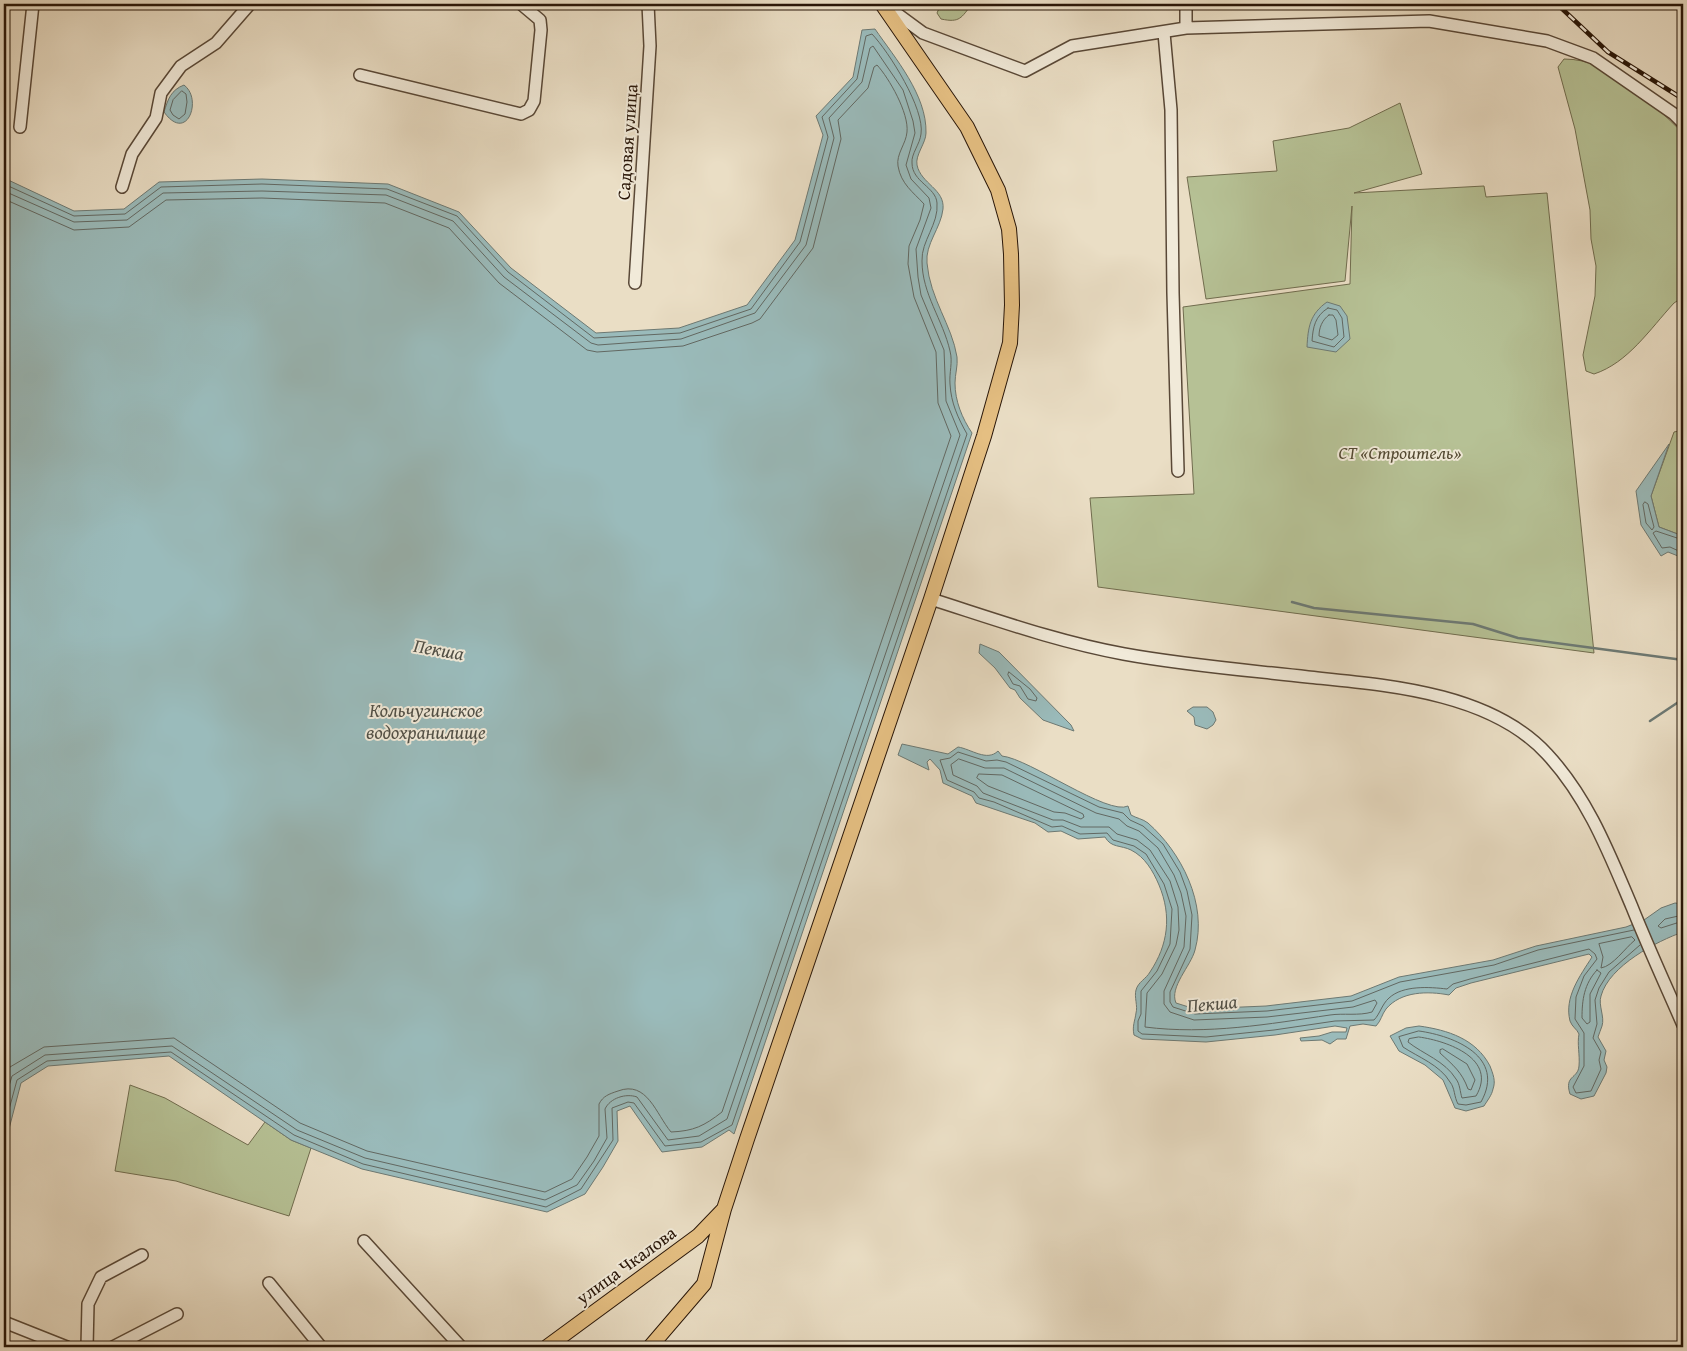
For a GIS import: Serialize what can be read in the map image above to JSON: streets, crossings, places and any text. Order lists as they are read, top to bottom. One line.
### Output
{"streets":{"main road":["улица Чкалова"],"street":["Садовая улица"]},"water":["Пекша","Кольчугинское водохранилище"],"parks":["СТ «Строитель»"]}
